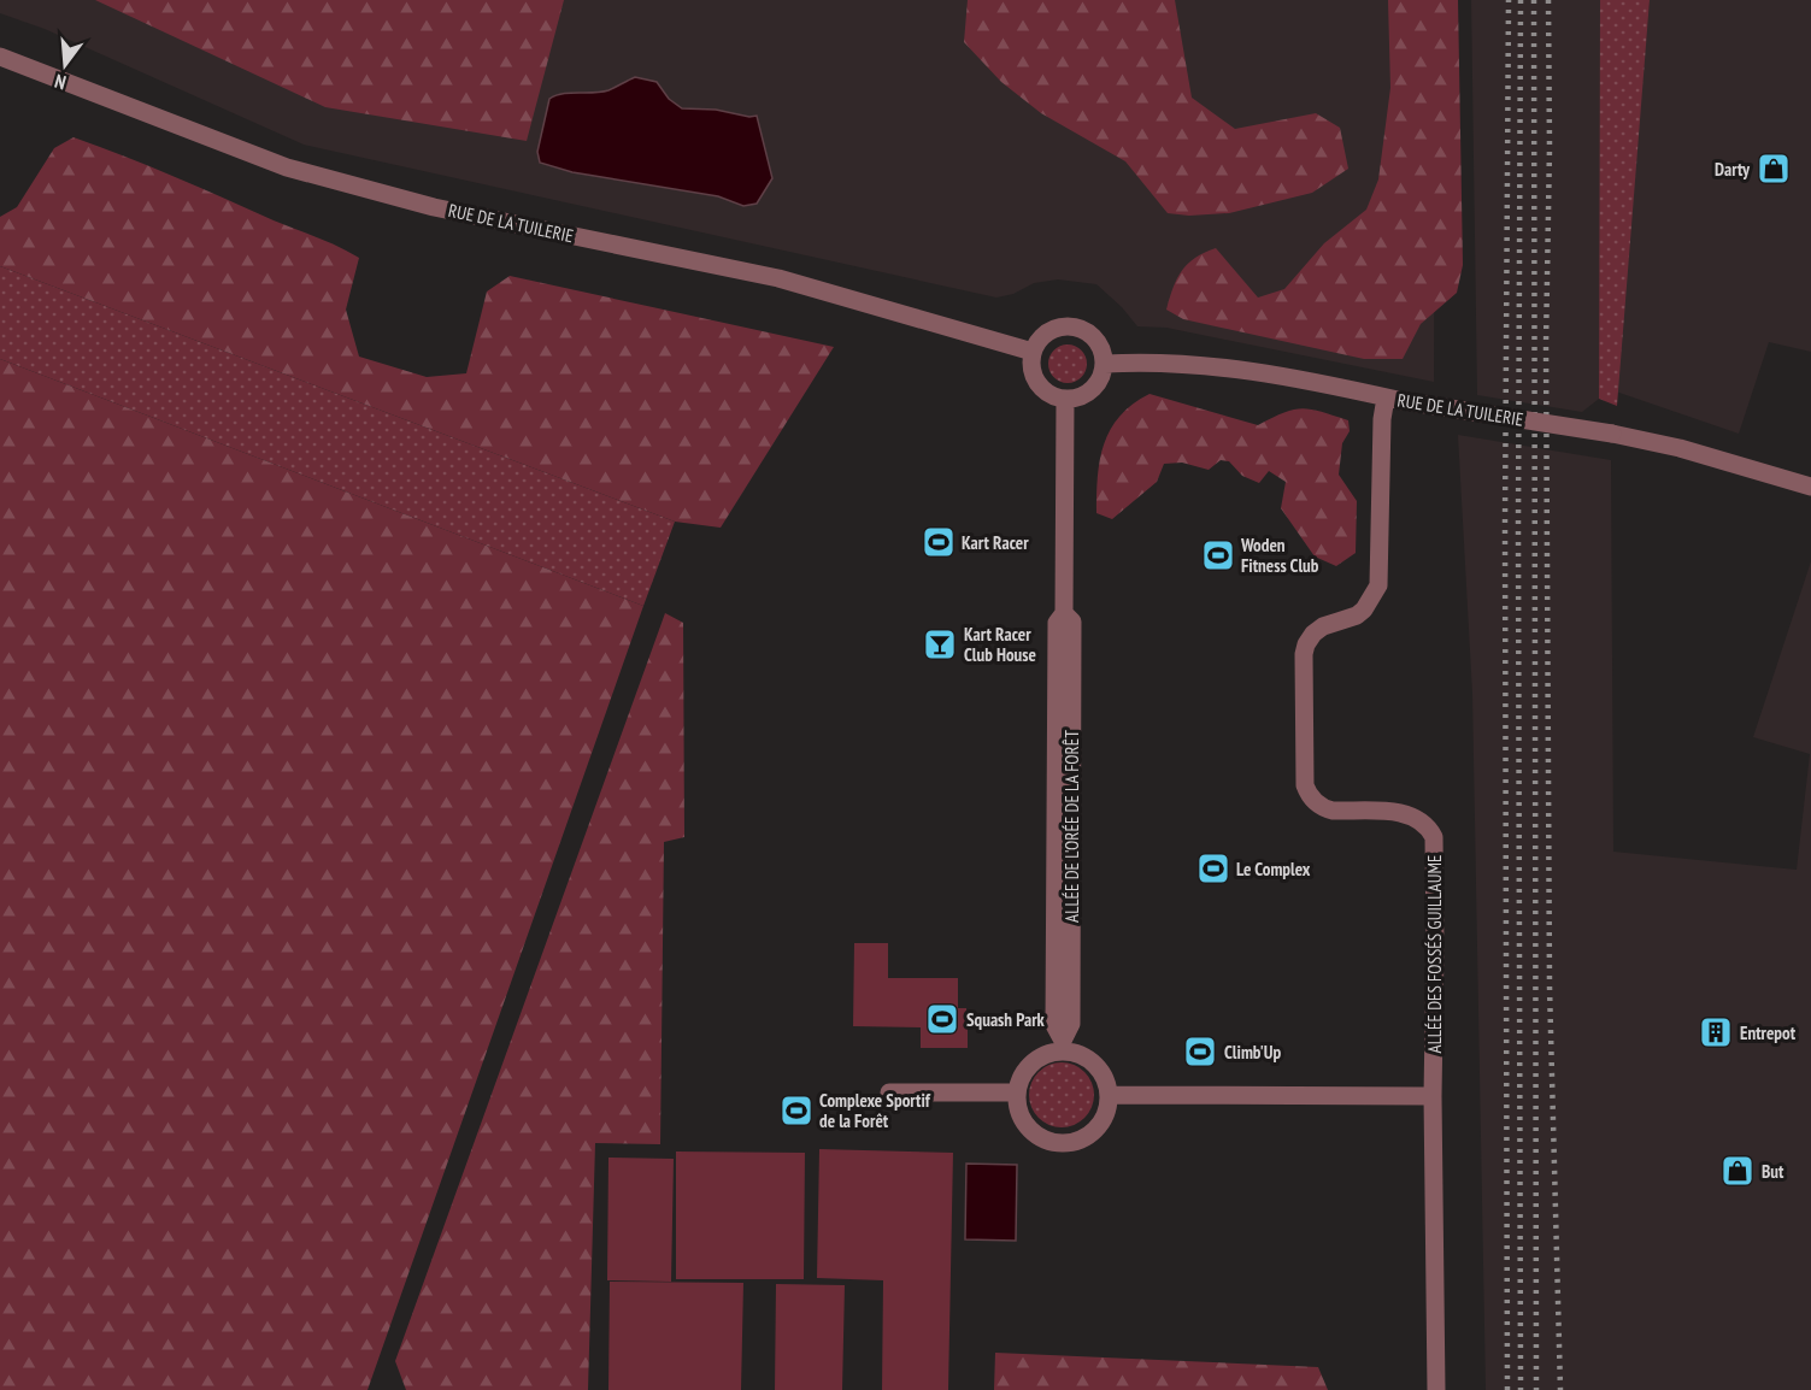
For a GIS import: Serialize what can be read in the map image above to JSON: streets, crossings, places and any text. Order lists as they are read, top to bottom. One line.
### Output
{"streets":{"street":["RUE DE LA TUILERIE","ALLÉE DE L'ORÉE DE LA FORÊT","ALLÉE DES FOSSÉS GUILLAUME"]},"crossings":[["RUE DE LA TUILERIE","ALLÉE DE L'ORÉE DE LA FORÊT"],["RUE DE LA TUILERIE","ALLÉE DES FOSSÉS GUILLAUME"]],"places":{"shop":["Darty","But"],"sports":["Kart Racer","Woden Fitness Club","Le Complex","Squash Park","Climb'Up","Complexe Sportif de la Forêt"],"bar":["Kart Racer Club House"],"building":["Entrepot"]},"north":"bottom"}
